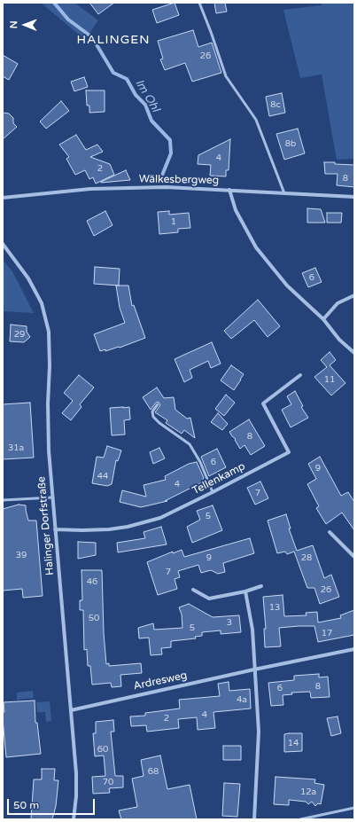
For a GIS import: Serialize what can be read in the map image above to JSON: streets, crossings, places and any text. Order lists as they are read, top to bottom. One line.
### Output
{"streets":{"street":["Wälkesbergweg","Tellenkamp","Halinger Dorfstraße","Ardresweg"]},"crossings":[["Tellenkamp","Halinger Dorfstraße"],["Halinger Dorfstraße","Ardresweg"]],"districts":["HALINGEN"],"water":["Im Ohl"],"house_numbers":["26","8c","8b","4","2","8","1","6","29","11","8","31a","6","9","44","4","7","5","39","9","28","7","46","26","13","50","3","5","17","8","6","4a","4","2","14","60","68","70","12a"],"scale_bar":"50 m","north":"left"}
